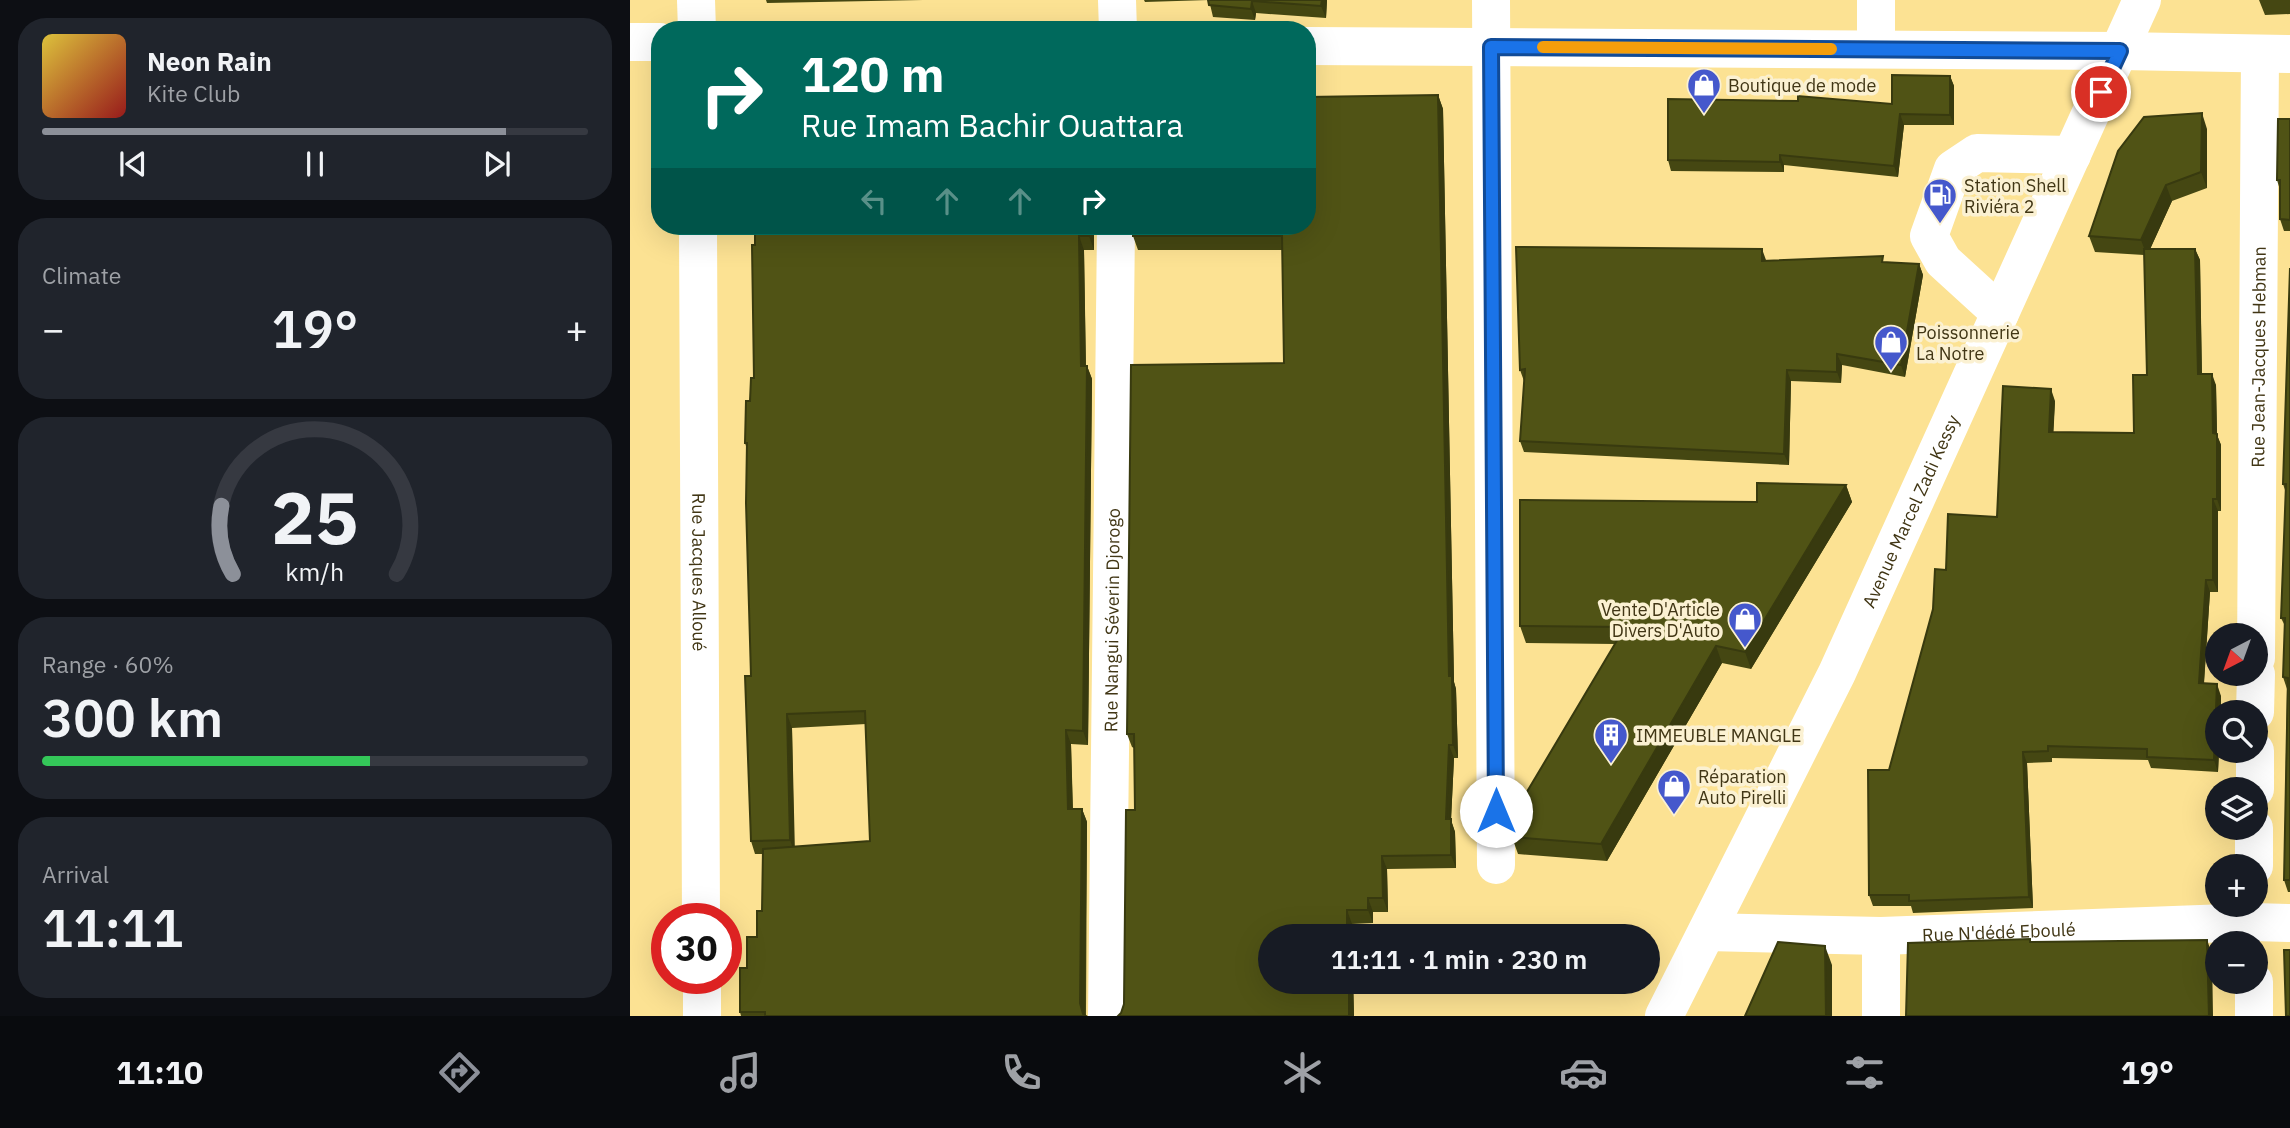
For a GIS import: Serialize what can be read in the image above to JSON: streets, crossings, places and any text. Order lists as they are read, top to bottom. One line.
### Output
{"streets":{"street":["Rue Jean-Jacques Hebman","Avenue Marcel Zadi Kessy","Rue Jacques Alloué","Rue Nangui Séverin Djorogo","Rue N'dédé Eboulé"]},"crossings":[["Avenue Marcel Zadi Kessy","Rue N'dédé Eboulé"]],"places":{"shop":["Boutique de mode","Poissonnerie La Notre","Vente D'Article Divers D'Auto","Réparation Auto Pirelli"],"fuel station":["Station Shell Riviéra 2"],"building":["IMMEUBLE MANGLE"]},"north":"bottom left","page":{"turn":["120 m","Rue Imam Bachir Ouattara"],"song":["Neon Rain","Kite Club"],"tile":["Climate",["Range · 60%","300 km"],["Arrival","11:11"]],"heat":["−","19°","+"],"map_buttons":["+","−"],"limit":"30","trip":"11:11 · 1 min · 230 m","tabs":["11:10","19°"],"gauge":["25","km/h"]}}
